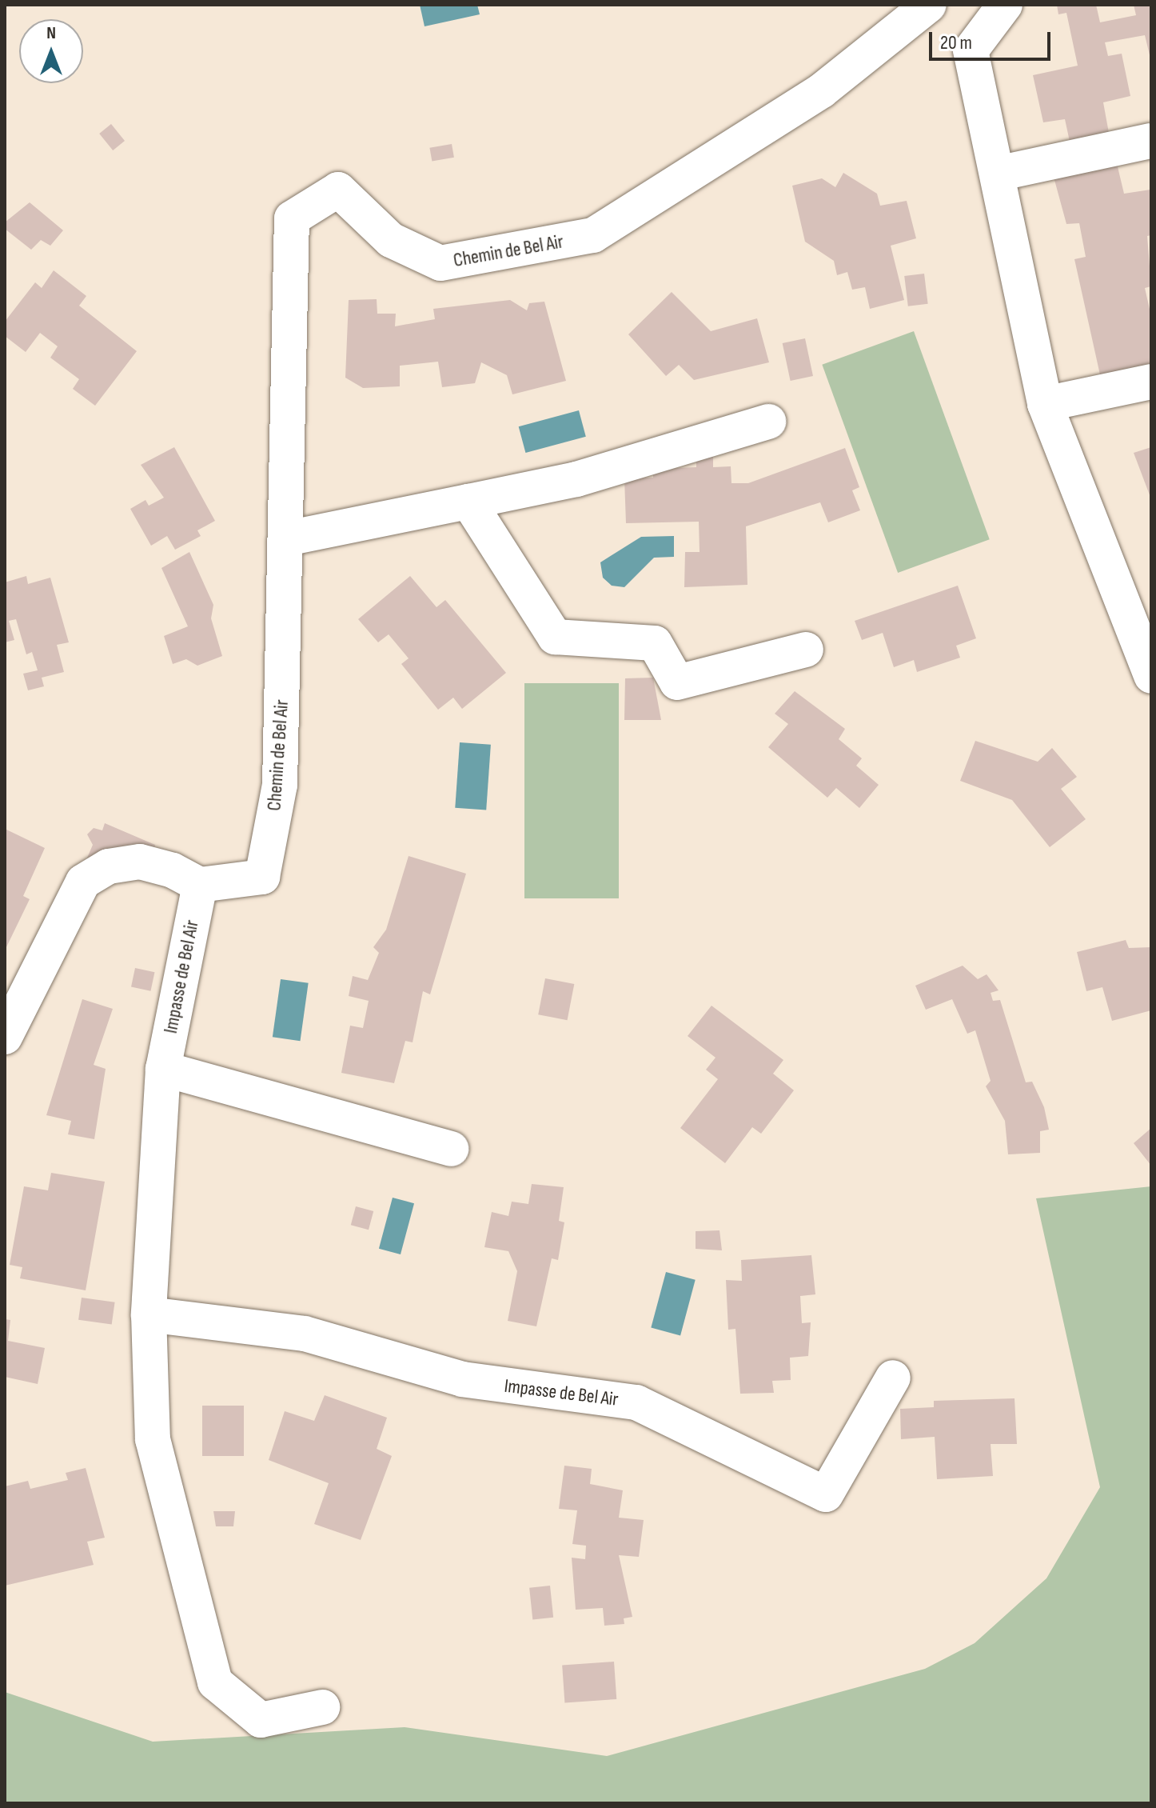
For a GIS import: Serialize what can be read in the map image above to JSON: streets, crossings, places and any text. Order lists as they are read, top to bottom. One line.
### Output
{"streets":{"street":["Chemin de Bel Air","Impasse de Bel Air"]},"crossings":[["Chemin de Bel Air","Impasse de Bel Air"]],"scale_bar":"20 m","north":"top"}
